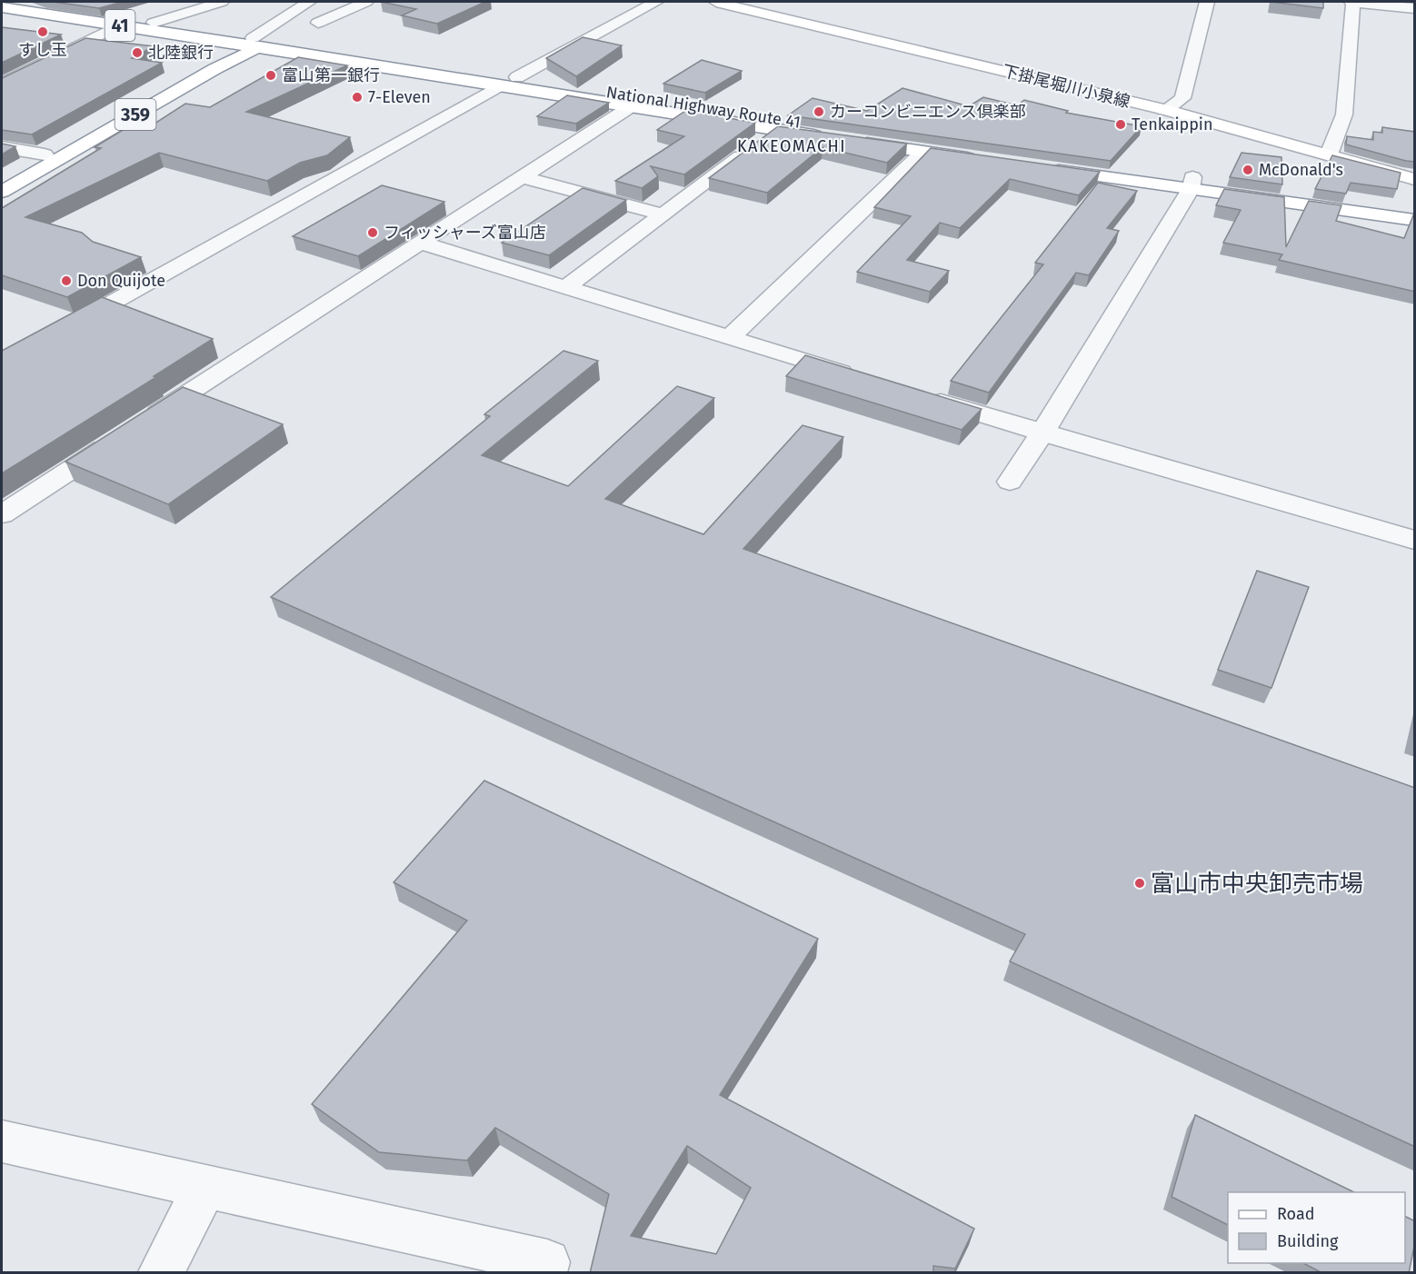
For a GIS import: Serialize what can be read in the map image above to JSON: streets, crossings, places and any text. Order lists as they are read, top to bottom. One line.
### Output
{"streets":{"main road":["41","下掛尾堀川小泉線","National Highway Route 41","359"]},"crossings":[["41","National Highway Route 41"],["41","359"],["National Highway Route 41","359"]],"districts":["KAKEOMACHI"],"places":["すし玉","北陸銀行","富山第一銀行","7-Eleven","カーコンビニエンス倶楽部","Tenkaippin","McDonald's","フィッシャーズ富山店","Don Quijote","富山市中央卸売市場"],"legend":["Road","Building"]}
